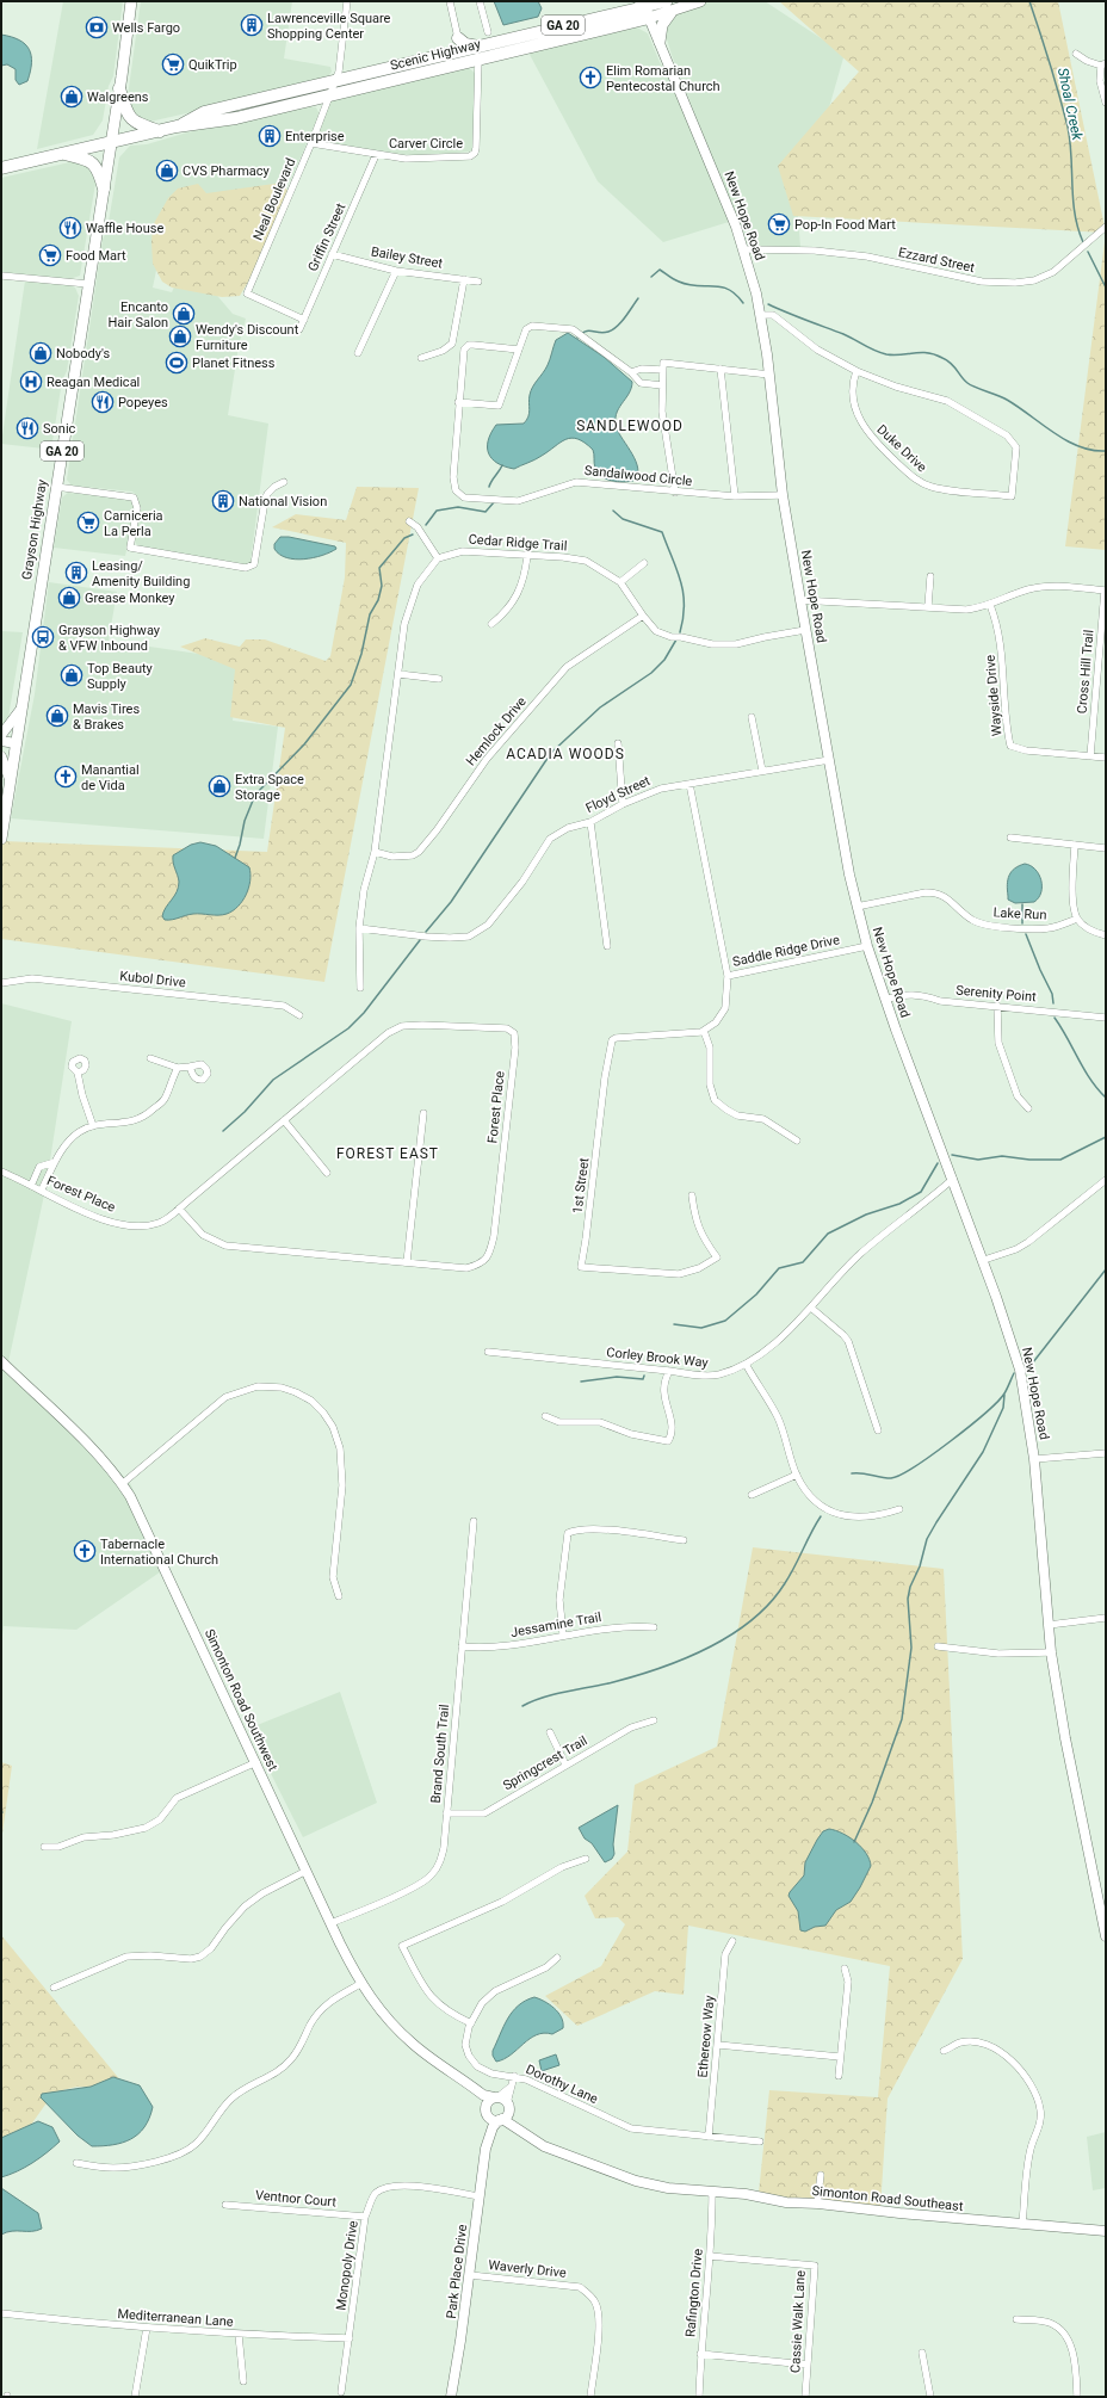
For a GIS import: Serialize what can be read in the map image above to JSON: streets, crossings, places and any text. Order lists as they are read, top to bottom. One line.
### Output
{"streets":{"highway":["GA 20","Scenic Highway"],"main road":["Grayson Highway"],"street":["Carver Circle","Neal Boulevard","New Hope Road","Griffin Street","Bailey Street","Ezzard Street","Duke Drive","Sandalwood Circle","Cedar Ridge Trail","Cross Hill Trail","Wayside Drive","Hemlock Drive","Floyd Street","Lake Run","Saddle Ridge Drive","Kubol Drive","Serenity Point","Forest Place","1st Street","Corley Brook Way","Jessamine Trail","Simonton Road Southwest","Brand South Trail","Springcrest Trail","Ethereow Way","Dorothy Lane","Ventnor Court","Simonton Road Southeast","Monopoly Drive","Waverly Drive","Park Place Drive","Rafington Drive","Mediterranean Lane","Cassie Walk Lane"]},"crossings":[["Scenic Highway","Carver Circle"],["Scenic Highway","Neal Boulevard"],["Scenic Highway","New Hope Road"],["Scenic Highway","Grayson Highway"],["Carver Circle","Neal Boulevard"],["Carver Circle","Griffin Street"],["Neal Boulevard","Griffin Street"],["New Hope Road","Ezzard Street"],["New Hope Road","Sandalwood Circle"],["New Hope Road","Cedar Ridge Trail"],["New Hope Road","Floyd Street"],["New Hope Road","Lake Run"],["New Hope Road","Saddle Ridge Drive"],["New Hope Road","Serenity Point"],["New Hope Road","Corley Brook Way"],["Griffin Street","Bailey Street"],["Cedar Ridge Trail","Hemlock Drive"],["Cross Hill Trail","Wayside Drive"],["Saddle Ridge Drive","1st Street"],["Jessamine Trail","Brand South Trail"],["Simonton Road Southwest","Brand South Trail"],["Simonton Road Southwest","Simonton Road Southeast"],["Simonton Road Southwest","Park Place Drive"],["Brand South Trail","Springcrest Trail"],["Ethereow Way","Dorothy Lane"],["Dorothy Lane","Park Place Drive"],["Ventnor Court","Monopoly Drive"],["Simonton Road Southeast","Park Place Drive"],["Simonton Road Southeast","Rafington Drive"],["Monopoly Drive","Park Place Drive"],["Monopoly Drive","Mediterranean Lane"],["Waverly Drive","Park Place Drive"],["Rafington Drive","Cassie Walk Lane"]],"districts":["SANDLEWOOD","ACADIA WOODS","FOREST EAST"],"water":["Shoal Creek"],"places":{"building":["Lawrenceville Square Shopping Center","Enterprise","National Vision","Leasing/ Amenity Building"],"bank":["Wells Fargo"],"supermarket":["QuikTrip","Pop-In Food Mart","Food Mart","Carniceria La Perla"],"church":["Elim Romarian Pentecostal Church","Manantial de Vida","Tabernacle International Church"],"shop":["Walgreens","CVS Pharmacy","Encanto Hair Salon","Wendy's Discount Furniture","Nobody's","Grease Monkey","Top Beauty Supply","Mavis Tires & Brakes","Extra Space Storage"],"restaurant":["Waffle House","Popeyes","Sonic"],"sports":["Planet Fitness"],"hospital":["Reagan Medical"],"bus stop":["Grayson Highway & VFW Inbound"]}}
